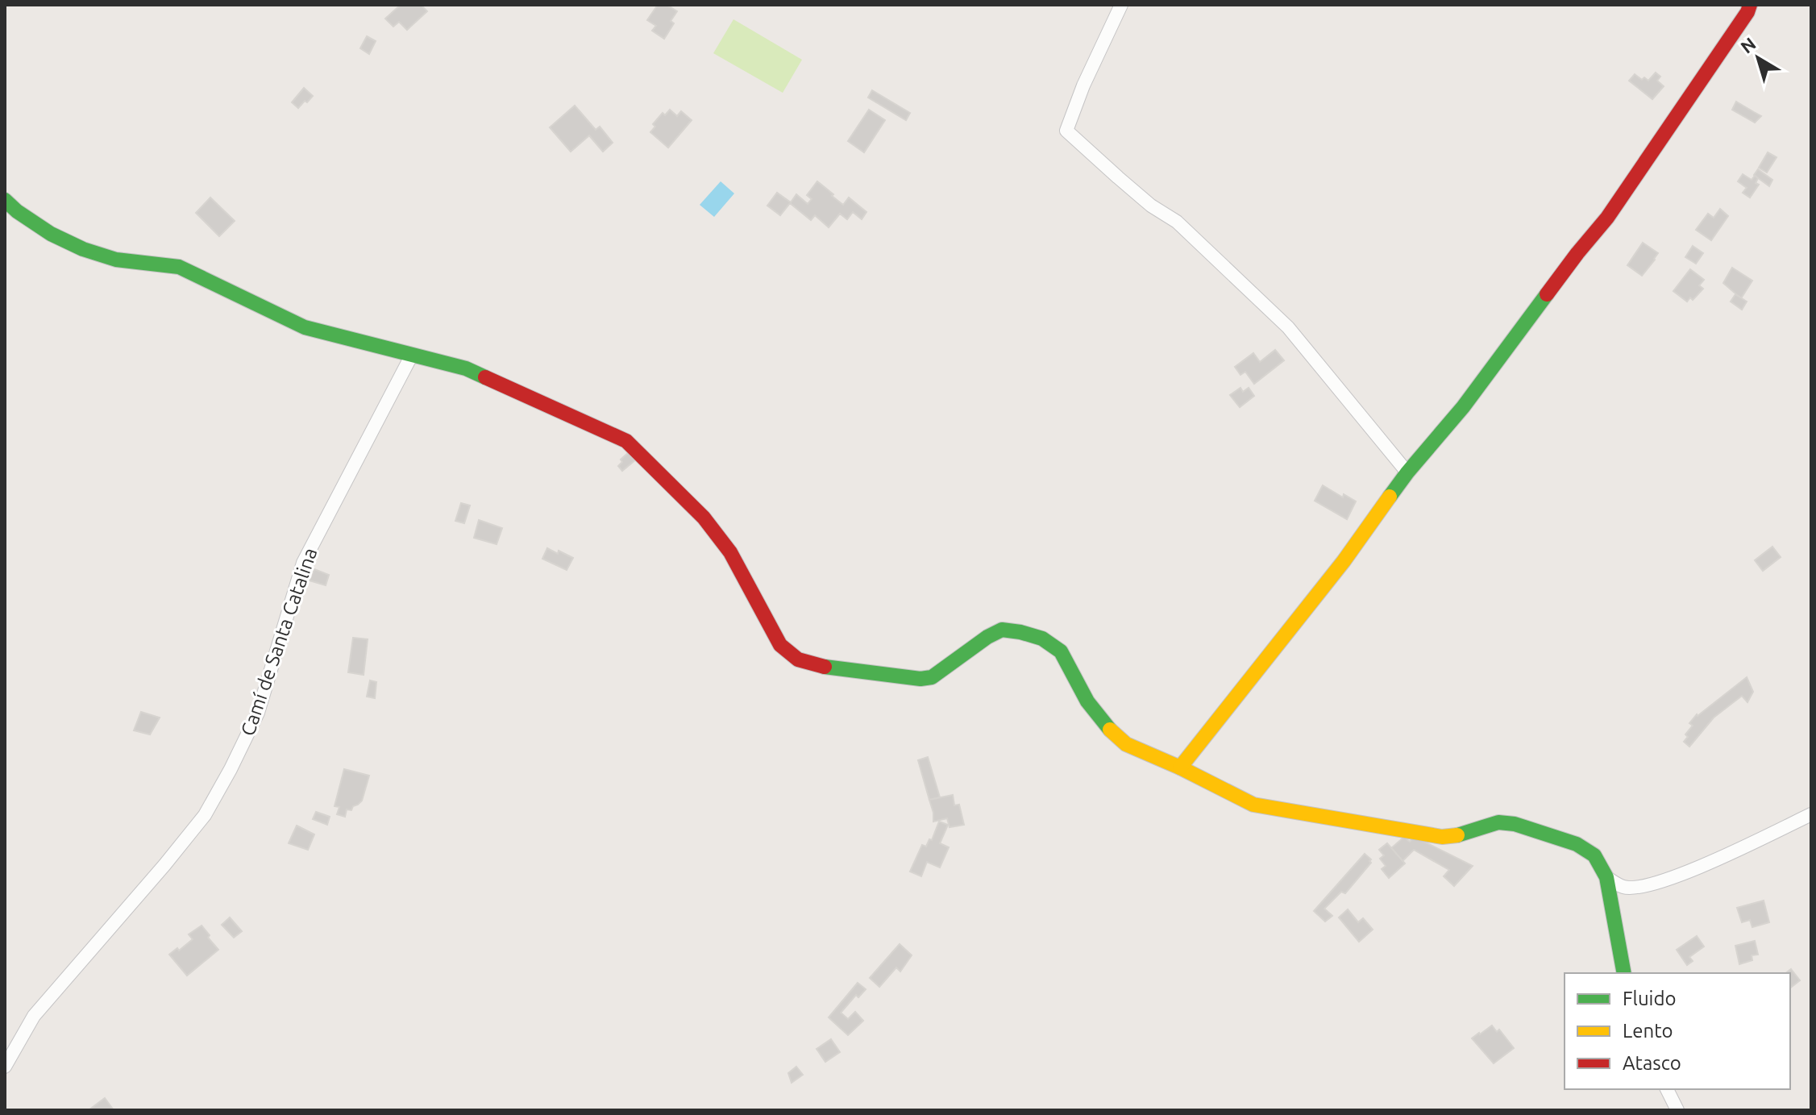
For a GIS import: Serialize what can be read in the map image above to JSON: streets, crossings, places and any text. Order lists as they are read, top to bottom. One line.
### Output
{"streets":{"street":["Camí de Santa Catalina"]},"legend":["Fluido","Lento","Atasco"],"north":"top left"}
